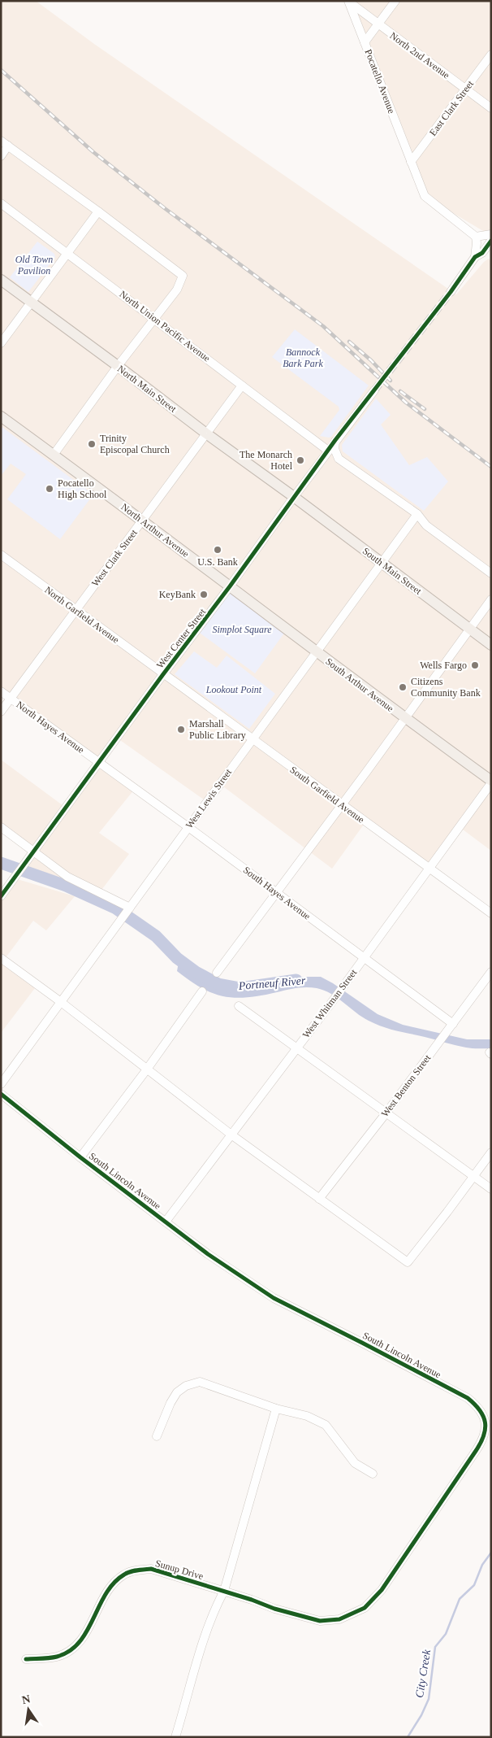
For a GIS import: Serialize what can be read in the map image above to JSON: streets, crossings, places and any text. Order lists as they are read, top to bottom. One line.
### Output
{"streets":{"main road":["North Main Street","North Arthur Avenue","South Main Street","South Arthur Avenue"],"street":["North 2nd Avenue","Pocatello Avenue","East Clark Street","North Union Pacific Avenue","West Clark Street","North Garfield Avenue","West Center Street","North Hayes Avenue","South Garfield Avenue","West Lewis Street","South Hayes Avenue","West Whitman Street","West Benton Street","South Lincoln Avenue","Sunup Drive"]},"crossings":[["North 2nd Avenue","Pocatello Avenue"],["North 2nd Avenue","East Clark Street"],["Pocatello Avenue","East Clark Street"],["North Union Pacific Avenue","West Clark Street"],["North Union Pacific Avenue","West Center Street"],["North Main Street","West Clark Street"],["North Main Street","South Main Street"],["North Main Street","West Center Street"],["North Arthur Avenue","West Clark Street"],["North Arthur Avenue","West Center Street"],["North Arthur Avenue","South Arthur Avenue"],["West Clark Street","North Garfield Avenue"],["West Clark Street","North Hayes Avenue"],["South Main Street","West Center Street"],["South Main Street","West Lewis Street"],["North Garfield Avenue","West Center Street"],["North Garfield Avenue","South Garfield Avenue"],["West Center Street","South Arthur Avenue"],["West Center Street","North Hayes Avenue"],["West Center Street","South Garfield Avenue"],["West Center Street","South Hayes Avenue"],["South Arthur Avenue","West Lewis Street"],["South Arthur Avenue","West Whitman Street"],["North Hayes Avenue","South Hayes Avenue"],["South Garfield Avenue","West Lewis Street"],["South Garfield Avenue","West Whitman Street"],["West Lewis Street","South Hayes Avenue"],["South Hayes Avenue","West Whitman Street"],["South Hayes Avenue","West Benton Street"],["West Whitman Street","South Lincoln Avenue"],["South Lincoln Avenue","Sunup Drive"]],"water":["Portneuf River","City Creek"],"parks":["Old Town Pavilion","Bannock Bark Park","Simplot Square","Lookout Point"],"places":["Trinity Episcopal Church","The Monarch Hotel","Pocatello High School","U.S. Bank","KeyBank","Wells Fargo","Citizens Community Bank","Marshall Public Library"],"north":"top"}
